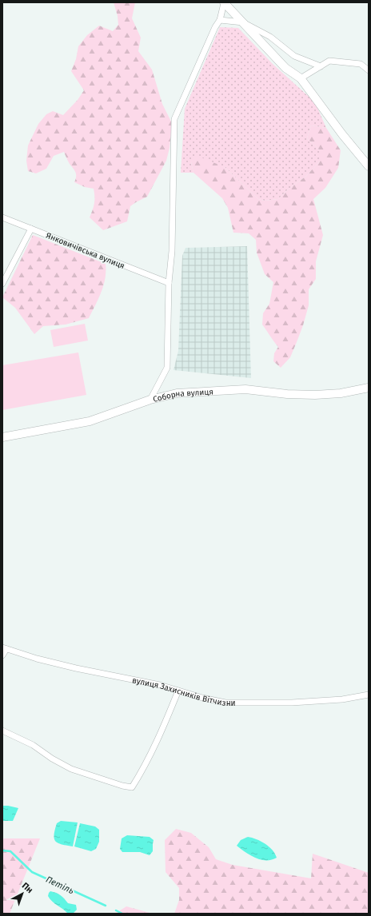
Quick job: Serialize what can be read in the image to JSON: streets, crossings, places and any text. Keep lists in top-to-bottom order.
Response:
{
  "streets": {
    "street": ["Янковичівська вулиця", "Соборна вулиця", "вулиця Захисників Вітчизни"]
  },
  "water": ["Петіль"],
  "north": "top right"
}
